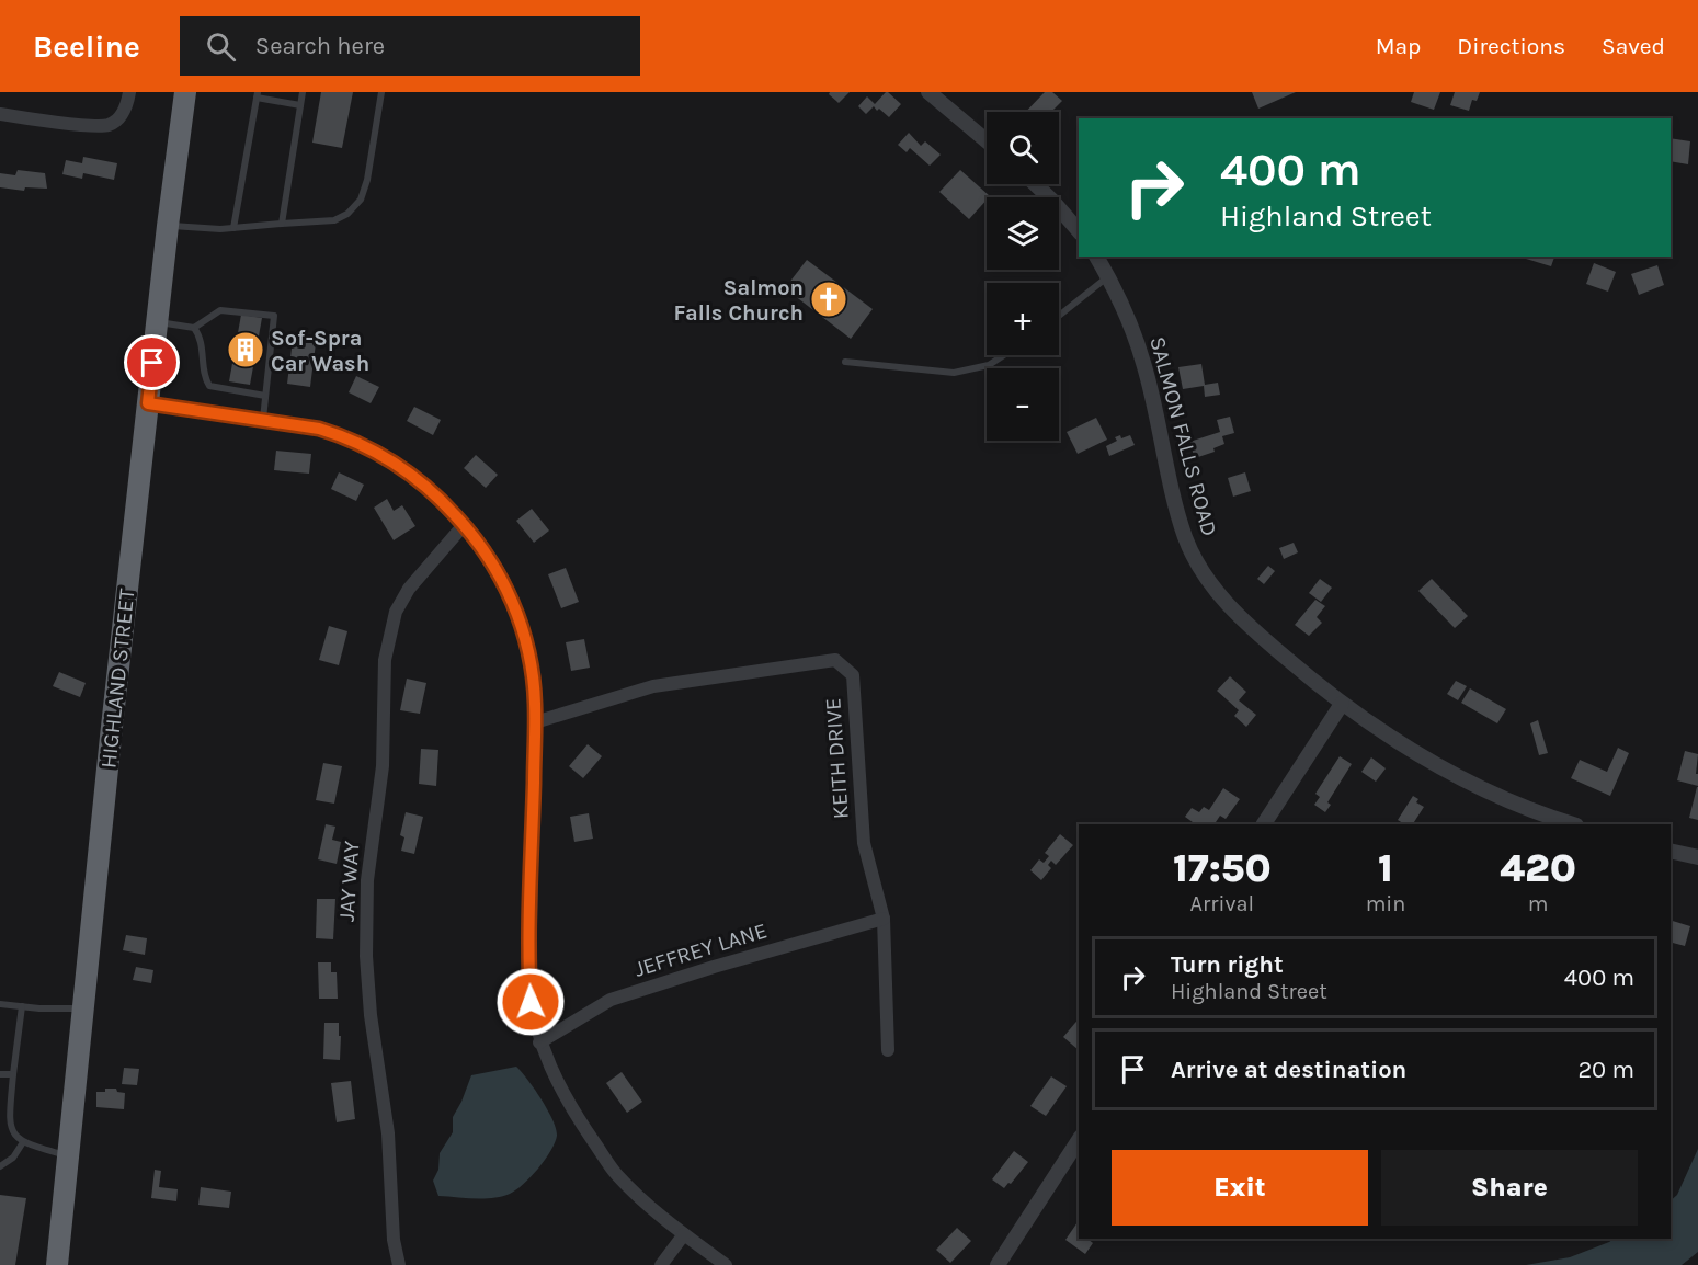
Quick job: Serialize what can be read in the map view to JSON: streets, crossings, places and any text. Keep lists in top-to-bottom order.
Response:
{
  "streets": {
    "highway": ["HIGHLAND STREET"],
    "street": [
      "SALMON FALLS ROAD",
      "KEITH DRIVE",
      "JAY WAY",
      "JEFFREY LANE"
    ]
  },
  "crossings": [
    ["KEITH DRIVE", "JEFFREY LANE"]
  ],
  "places": {
    "church": ["Salmon Falls Church"],
    "building": ["Sof-Spra Car Wash"]
  },
  "page": {
    "header": "Beeline",
    "search": "Search here",
    "nav": ["Map", "Directions", "Saved"],
    "map_buttons": ["+", "−"],
    "turn": ["400 m", "Highland Street"],
    "eta": [
      "17:50",
      "Arrival",
      "1",
      "min",
      "420",
      "m"
    ],
    "list": [
      {
        "name": "Turn right",
        "note": "Highland Street",
        "value": "400 m"
      },
      {
        "name": "Arrive at destination",
        "value": "20 m"
      }
    ],
    "buttons": ["Exit", "Share"]
  }
}
